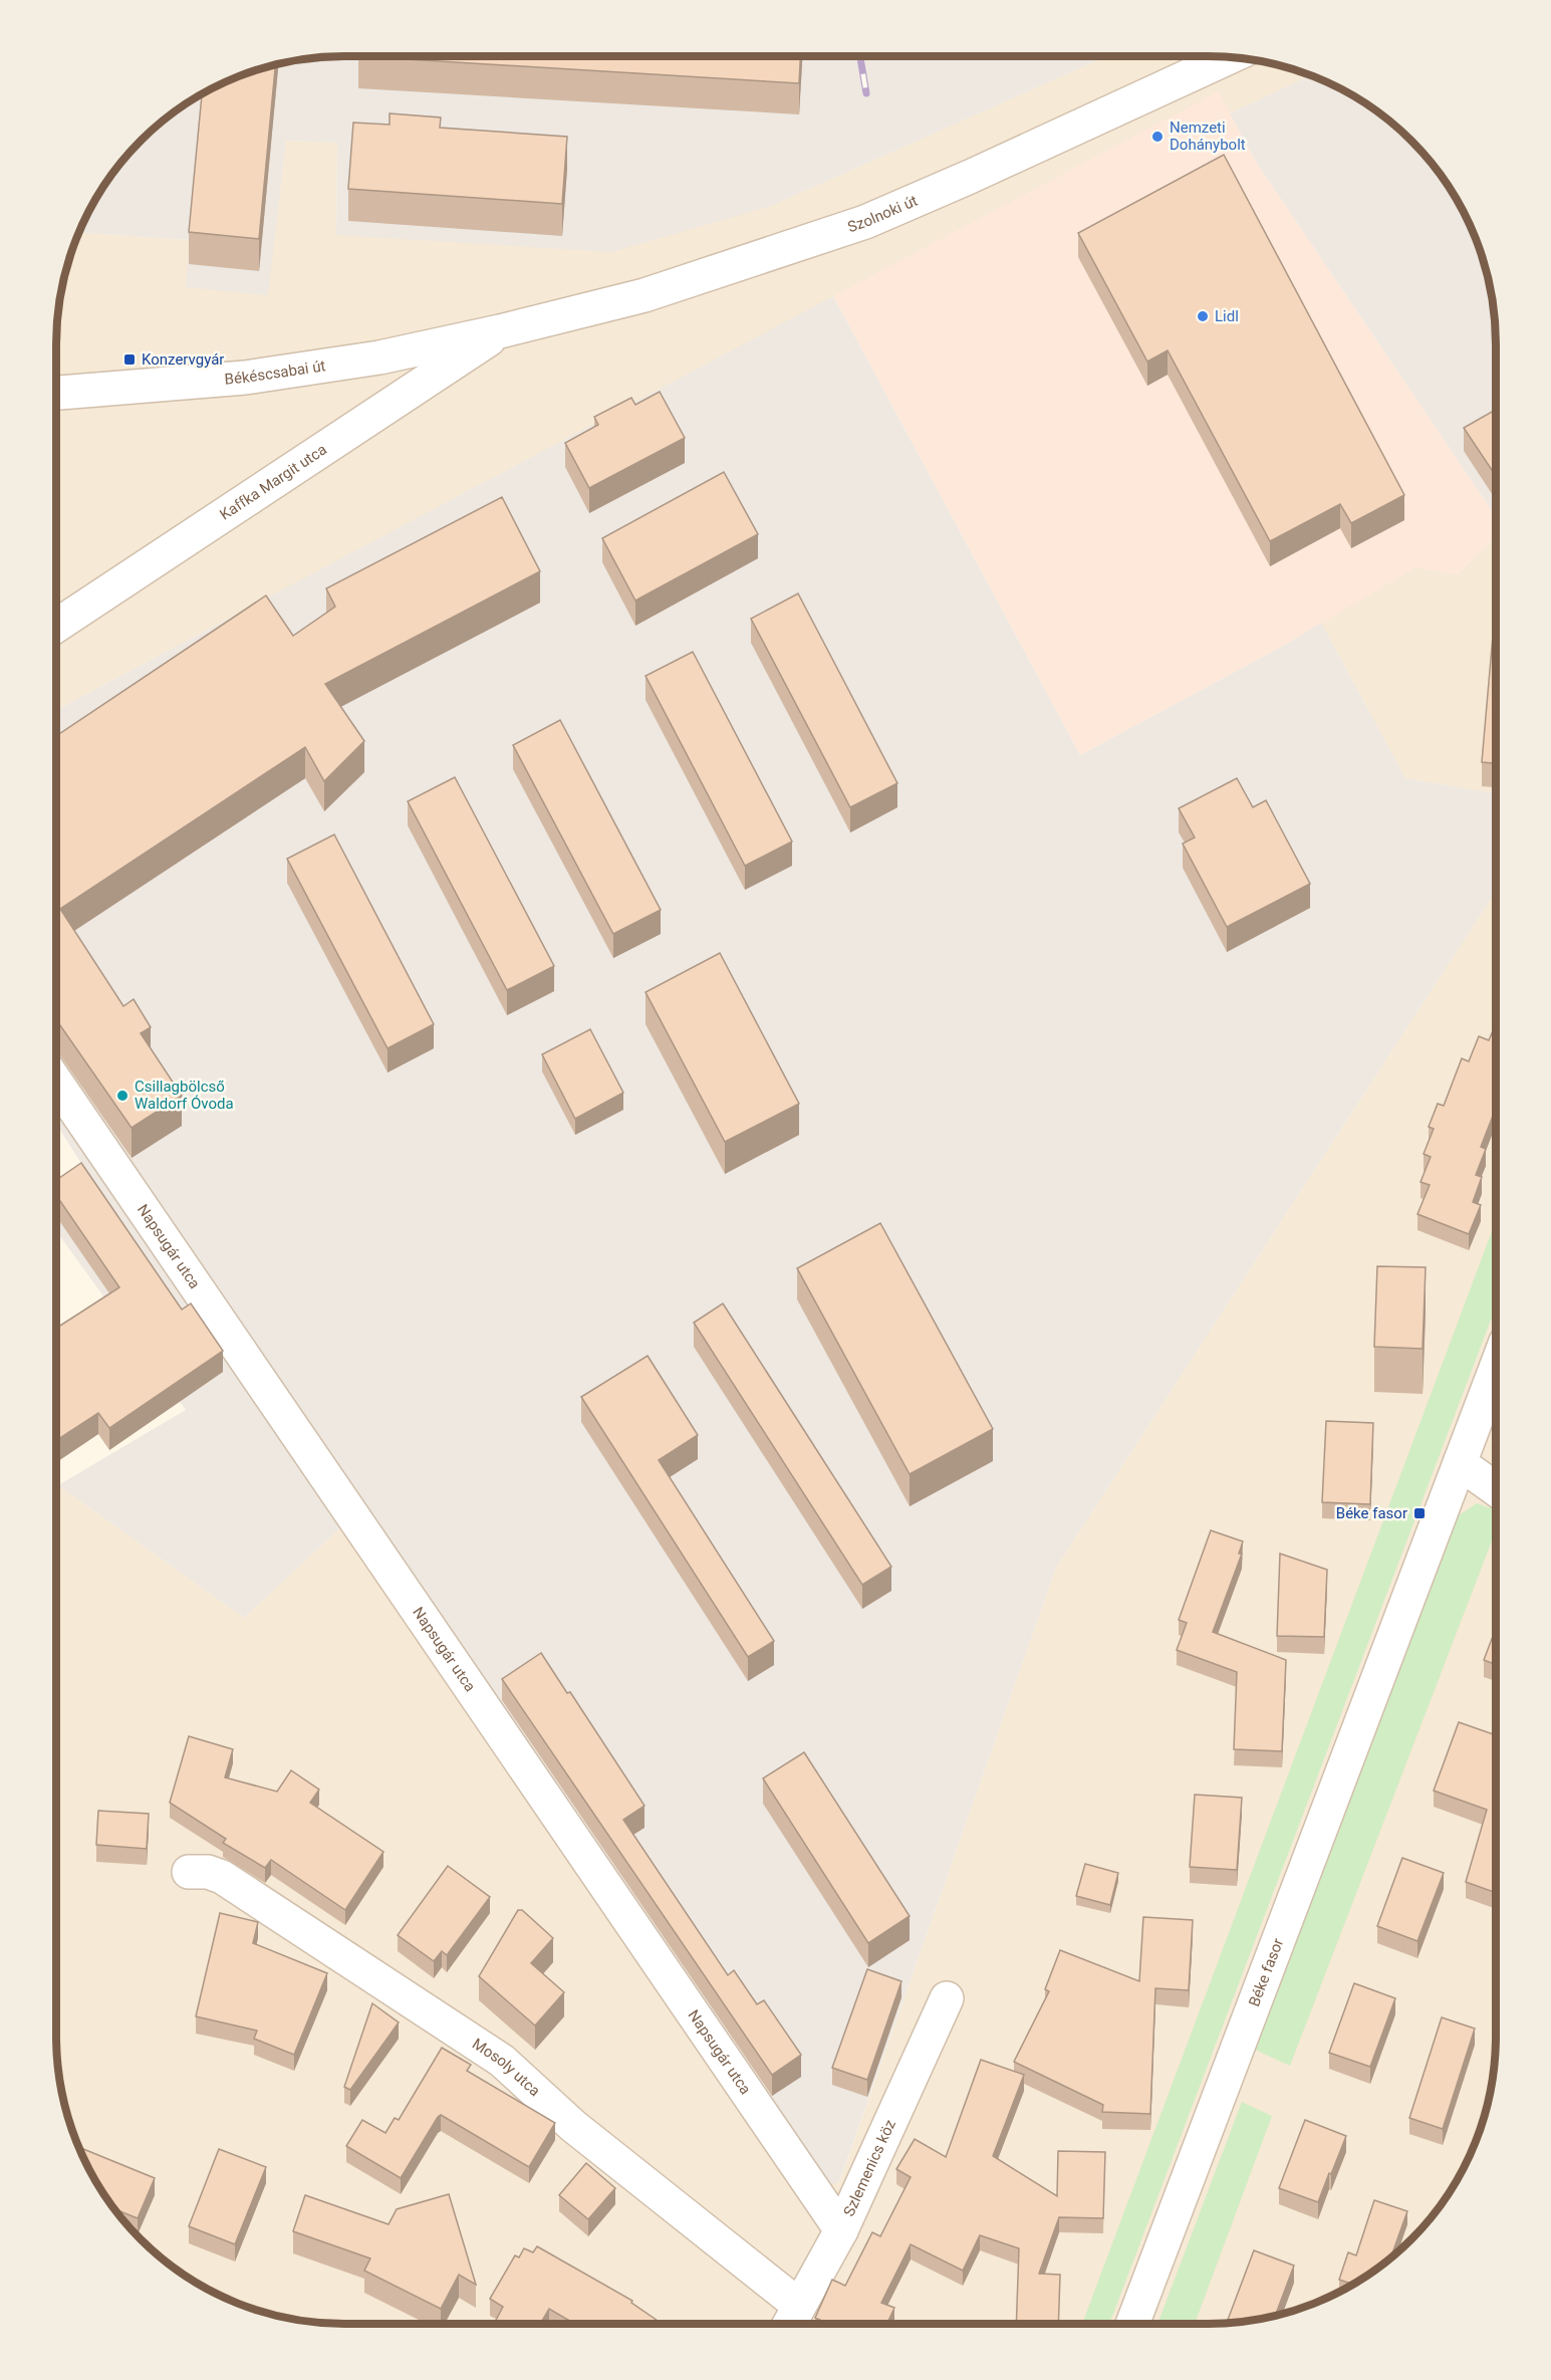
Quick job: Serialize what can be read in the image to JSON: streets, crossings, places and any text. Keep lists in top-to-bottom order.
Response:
{
  "streets": {
    "street": [
      "Szolnoki út",
      "Békéscsabai út",
      "Kaffka Margit utca",
      "Napsugár utca",
      "Béke fasor",
      "Mosoly utca",
      "Szlemenics köz"
    ]
  },
  "crossings": [
    ["Szolnoki út", "Békéscsabai út"],
    ["Szolnoki út", "Kaffka Margit utca"],
    ["Békéscsabai út", "Kaffka Margit utca"],
    ["Napsugár utca", "Szlemenics köz"],
    ["Mosoly utca", "Szlemenics köz"]
  ],
  "places": {
    "other": ["Nemzeti Dohánybolt", "Lidl", "Csillagbölcső Waldorf Óvoda"],
    "transit": ["Konzervgyár", "Béke fasor"]
  }
}
